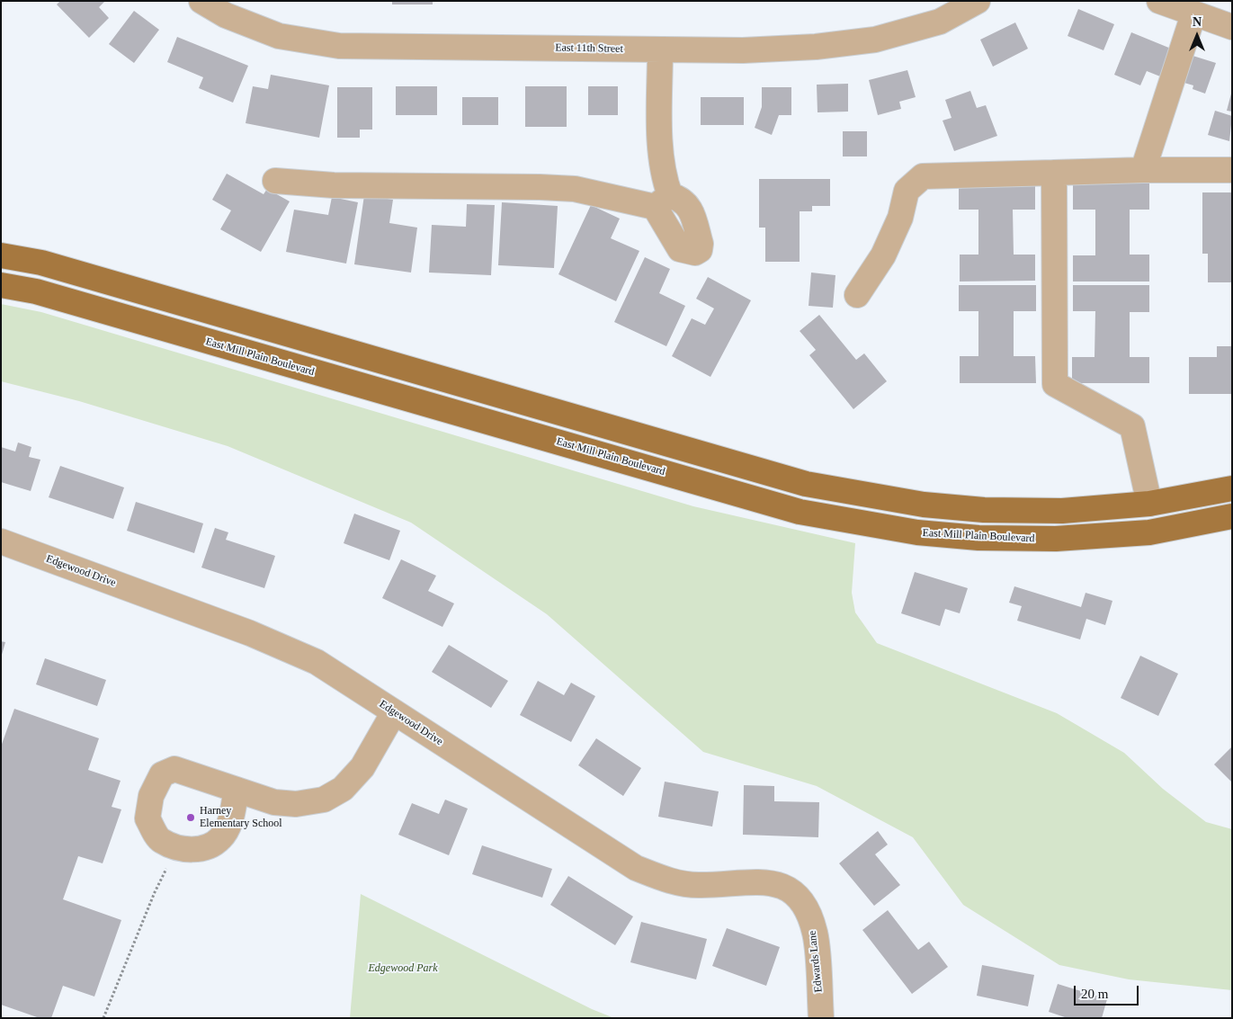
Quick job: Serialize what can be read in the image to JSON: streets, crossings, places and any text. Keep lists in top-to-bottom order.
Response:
{
  "streets": {
    "main road": ["East Mill Plain Boulevard"],
    "street": ["East 11th Street", "Edgewood Drive", "Edwards Lane"]
  },
  "crossings": [
    ["Edgewood Drive", "Edwards Lane"]
  ],
  "parks": ["Edgewood Park"],
  "places": ["Harney Elementary School"],
  "scale_bar": "20 m",
  "north": "top"
}
